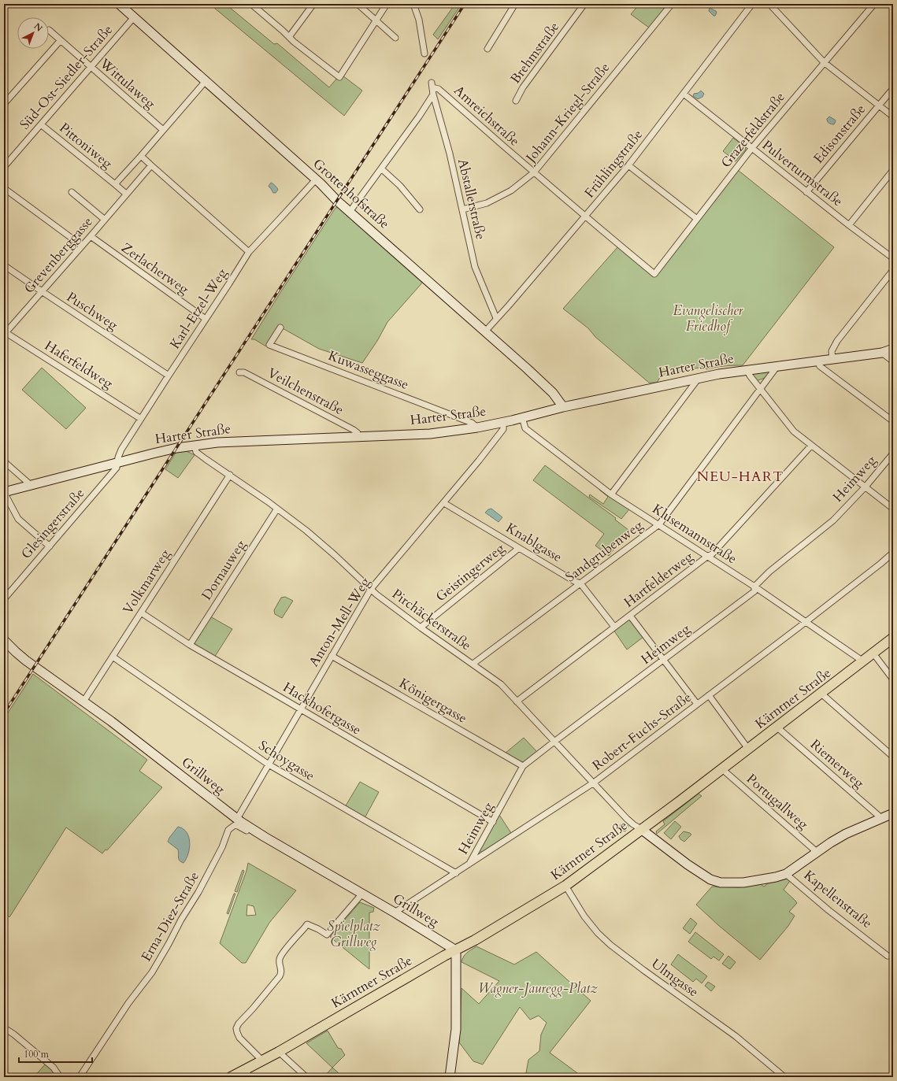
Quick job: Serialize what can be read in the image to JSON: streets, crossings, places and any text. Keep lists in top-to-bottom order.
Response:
{
  "streets": {
    "main road": [
      "Grottenhofstraße",
      "Harter Straße",
      "Kärntner Straße",
      "Grillweg",
      "Kapellenstraße"
    ],
    "street": [
      "Brehmstraße",
      "Süd-Ost-Siedler-Straße",
      "Wittulaweg",
      "Johann-Kriegl-Straße",
      "Amreichstraße",
      "Grazerfeldstraße",
      "Edisonstraße",
      "Pittoniweg",
      "Frühlingstraße",
      "Pulverturmstraße",
      "Abstallerstraße",
      "Grevenberggasse",
      "Zerlacherweg",
      "Karl-Etzel-Weg",
      "Puschweg",
      "Haferfeldweg",
      "Kuwasseggasse",
      "Veilchenstraße",
      "Heimweg",
      "Glesingerstraße",
      "Klusemannstraße",
      "Knablgasse",
      "Sandgrubenweg",
      "Dornauweg",
      "Geistingerweg",
      "Hartfelderweg",
      "Volkmarweg",
      "Pirchäckerstraße",
      "Anton-Mell-Weg",
      "Königergasse",
      "Hackhofergasse",
      "Robert-Fuchs-Straße",
      "Schoygasse",
      "Riemerweg",
      "Portugallweg",
      "Erna-Diez-Straße",
      "Ulmgasse"
    ]
  },
  "crossings": [
    ["Süd-Ost-Siedler-Straße", "Wittulaweg"],
    ["Süd-Ost-Siedler-Straße", "Pittoniweg"],
    ["Süd-Ost-Siedler-Straße", "Grottenhofstraße"],
    ["Johann-Kriegl-Straße", "Amreichstraße"],
    ["Johann-Kriegl-Straße", "Abstallerstraße"],
    ["Amreichstraße", "Grazerfeldstraße"],
    ["Amreichstraße", "Frühlingstraße"],
    ["Amreichstraße", "Abstallerstraße"],
    ["Grazerfeldstraße", "Pulverturmstraße"],
    ["Edisonstraße", "Pulverturmstraße"],
    ["Frühlingstraße", "Pulverturmstraße"],
    ["Frühlingstraße", "Grottenhofstraße"],
    ["Frühlingstraße", "Abstallerstraße"],
    ["Grottenhofstraße", "Karl-Etzel-Weg"],
    ["Grottenhofstraße", "Harter Straße"],
    ["Grevenberggasse", "Zerlacherweg"],
    ["Grevenberggasse", "Puschweg"],
    ["Grevenberggasse", "Haferfeldweg"],
    ["Zerlacherweg", "Karl-Etzel-Weg"],
    ["Karl-Etzel-Weg", "Puschweg"],
    ["Karl-Etzel-Weg", "Haferfeldweg"],
    ["Karl-Etzel-Weg", "Harter Straße"],
    ["Karl-Etzel-Weg", "Glesingerstraße"],
    ["Harter Straße", "Kuwasseggasse"],
    ["Harter Straße", "Veilchenstraße"],
    ["Harter Straße", "Glesingerstraße"],
    ["Harter Straße", "Klusemannstraße"],
    ["Harter Straße", "Sandgrubenweg"],
    ["Harter Straße", "Pirchäckerstraße"],
    ["Harter Straße", "Anton-Mell-Weg"],
    ["Heimweg", "Klusemannstraße"],
    ["Heimweg", "Pirchäckerstraße"],
    ["Heimweg", "Königergasse"],
    ["Heimweg", "Hackhofergasse"],
    ["Heimweg", "Robert-Fuchs-Straße"],
    ["Klusemannstraße", "Sandgrubenweg"],
    ["Klusemannstraße", "Hartfelderweg"],
    ["Klusemannstraße", "Kärntner Straße"],
    ["Klusemannstraße", "Robert-Fuchs-Straße"],
    ["Knablgasse", "Sandgrubenweg"],
    ["Knablgasse", "Geistingerweg"],
    ["Knablgasse", "Hartfelderweg"],
    ["Knablgasse", "Anton-Mell-Weg"],
    ["Sandgrubenweg", "Pirchäckerstraße"],
    ["Dornauweg", "Pirchäckerstraße"],
    ["Dornauweg", "Hackhofergasse"],
    ["Geistingerweg", "Pirchäckerstraße"],
    ["Hartfelderweg", "Pirchäckerstraße"],
    ["Volkmarweg", "Pirchäckerstraße"],
    ["Volkmarweg", "Hackhofergasse"],
    ["Volkmarweg", "Schoygasse"],
    ["Volkmarweg", "Grillweg"],
    ["Pirchäckerstraße", "Anton-Mell-Weg"],
    ["Pirchäckerstraße", "Kärntner Straße"],
    ["Pirchäckerstraße", "Robert-Fuchs-Straße"],
    ["Pirchäckerstraße", "Kapellenstraße"],
    ["Anton-Mell-Weg", "Königergasse"],
    ["Anton-Mell-Weg", "Hackhofergasse"],
    ["Anton-Mell-Weg", "Schoygasse"],
    ["Anton-Mell-Weg", "Grillweg"],
    ["Kärntner Straße", "Riemerweg"],
    ["Kärntner Straße", "Grillweg"],
    ["Kärntner Straße", "Portugallweg"],
    ["Kärntner Straße", "Kapellenstraße"],
    ["Kärntner Straße", "Ulmgasse"],
    ["Robert-Fuchs-Straße", "Schoygasse"],
    ["Robert-Fuchs-Straße", "Grillweg"],
    ["Riemerweg", "Kapellenstraße"],
    ["Grillweg", "Erna-Diez-Straße"],
    ["Portugallweg", "Kapellenstraße"]
  ],
  "districts": ["NEU-HART"],
  "parks": ["Evangelischer Friedhof", "Spielplatz Grillweg", "Wagner-Jauregg-Platz"],
  "scale_bar": "100 m",
  "north": "top right"
}
